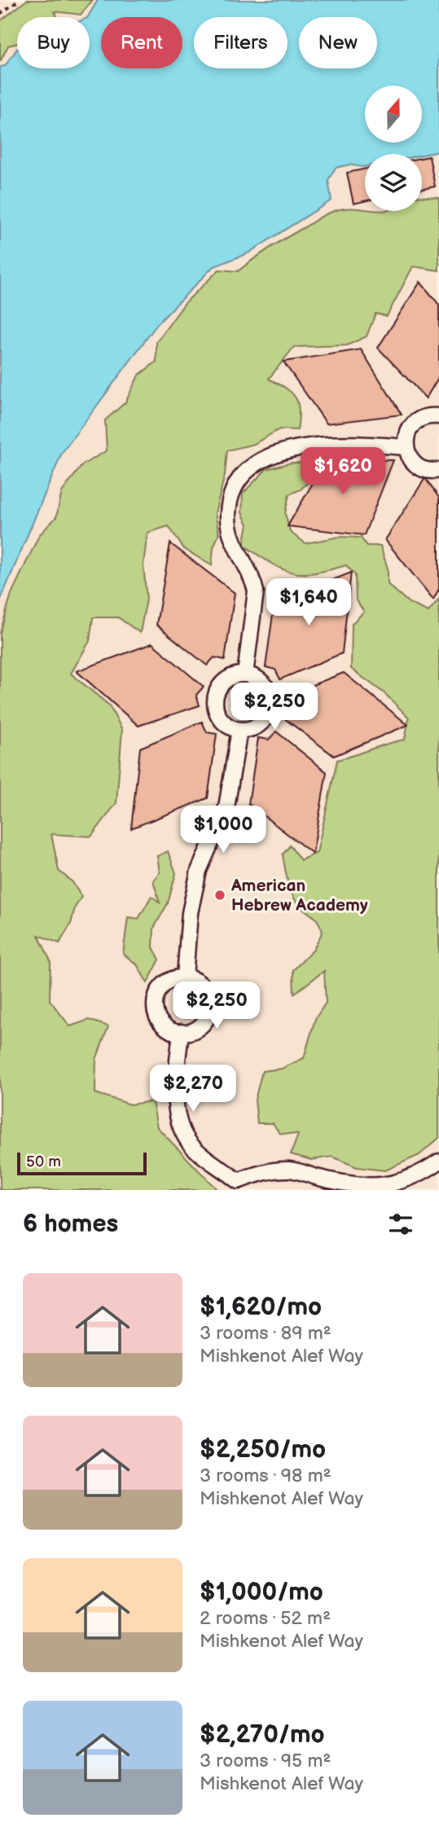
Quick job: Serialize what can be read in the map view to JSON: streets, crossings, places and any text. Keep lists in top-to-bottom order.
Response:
{
  "places": ["American Hebrew Academy"],
  "scale_bar": "50 m",
  "north": "top",
  "page": {
    "chip": [
      "Buy",
      "Rent",
      "Filters",
      "New"
    ],
    "price": [
      "$1,620",
      "$1,640",
      "$2,250",
      "$1,000",
      "$2,250",
      "$2,270"
    ],
    "scale": "50 m",
    "heading": "6 homes",
    "list": [
      {
        "name": "$1,620/mo",
        "note": "3 rooms · 89 m² · Mishkenot Alef Way"
      },
      {
        "name": "$2,250/mo",
        "note": "3 rooms · 98 m² · Mishkenot Alef Way"
      },
      {
        "name": "$1,000/mo",
        "note": "2 rooms · 52 m² · Mishkenot Alef Way"
      },
      {
        "name": "$2,270/mo",
        "note": "3 rooms · 95 m² · Mishkenot Alef Way"
      }
    ]
  }
}
